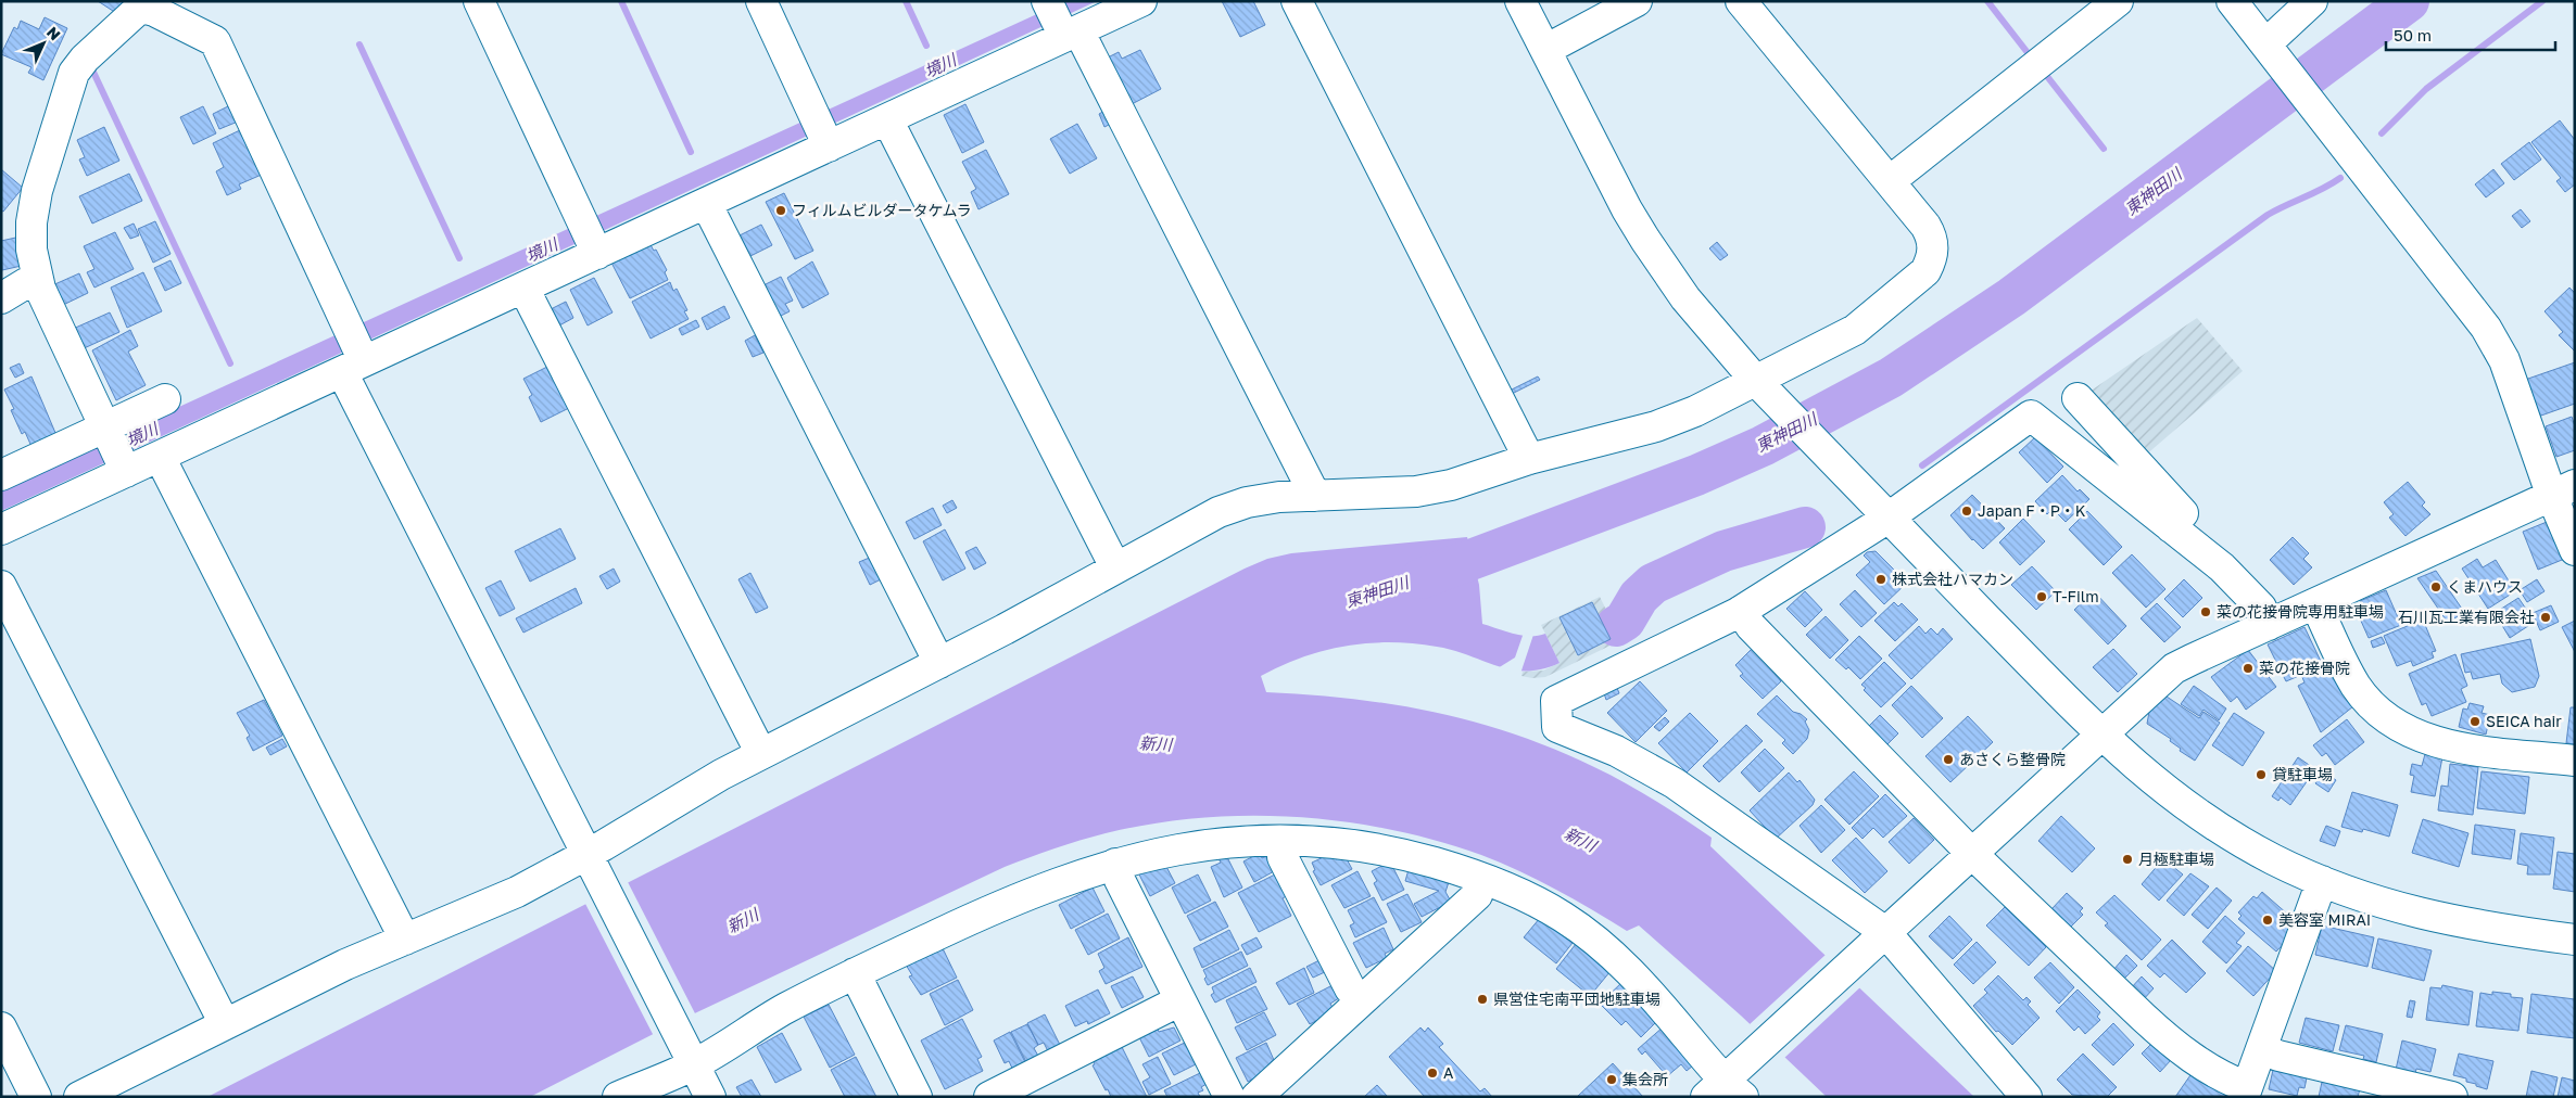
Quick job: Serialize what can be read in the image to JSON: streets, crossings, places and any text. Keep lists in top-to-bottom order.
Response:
{
  "water": ["境川", "東神田川", "新川"],
  "places": [
    "フィルムビルダータケムラ",
    "Japan F・P・K",
    "株式会社ハマカン",
    "くまハウス",
    "T-Film",
    "菜の花接骨院専用駐車場",
    "石川瓦工業有限会社",
    "菜の花接骨院",
    "SEICA hair",
    "あさくら整骨院",
    "貸駐車場",
    "月極駐車場",
    "美容室 MIRAI",
    "県営住宅南平団地駐車場",
    "A",
    "集会所"
  ],
  "scale_bar": "50 m",
  "north": "top right"
}
